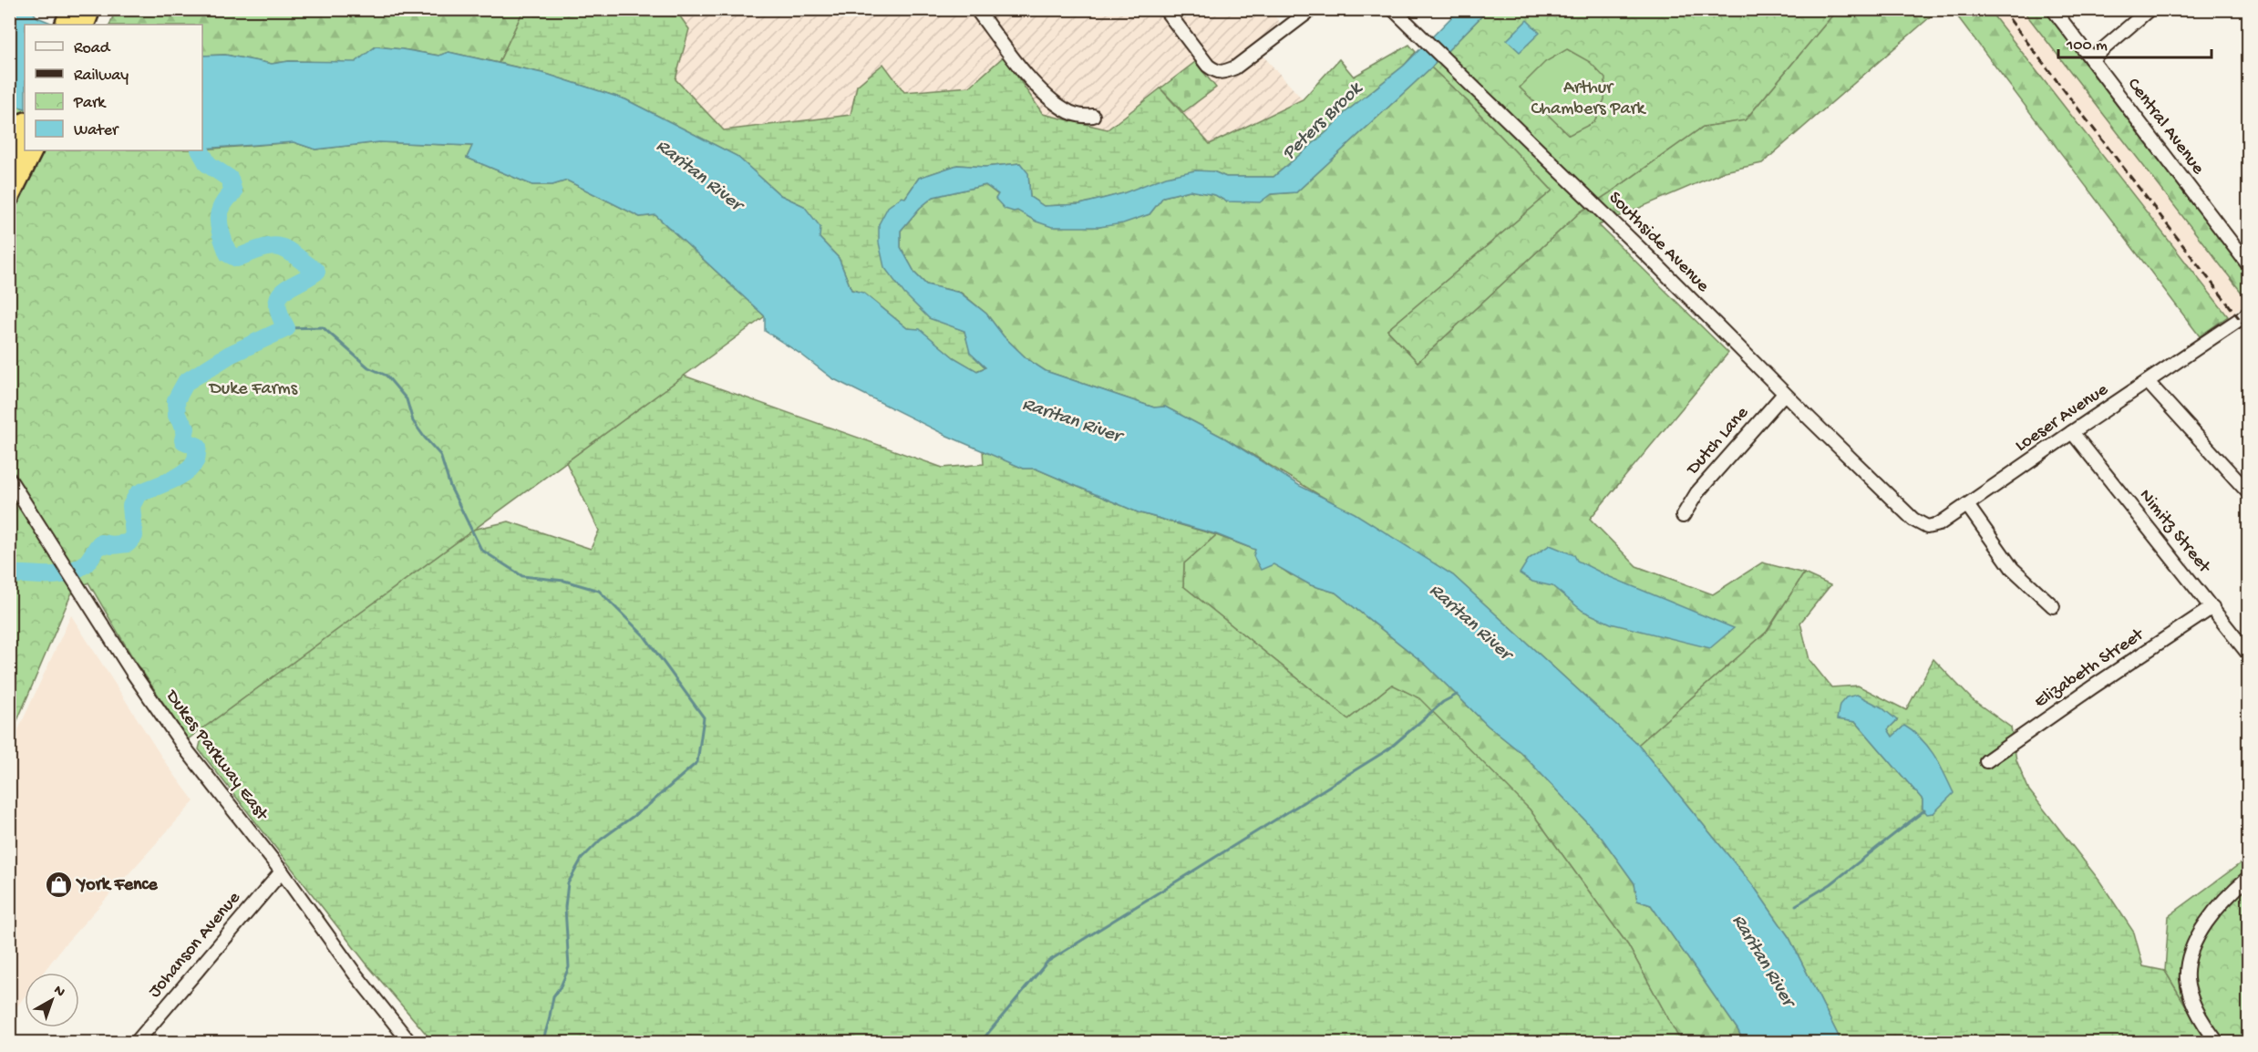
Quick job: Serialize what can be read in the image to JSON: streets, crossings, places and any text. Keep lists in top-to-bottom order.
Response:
{
  "streets": {
    "street": [
      "Central Avenue",
      "Southside Avenue",
      "Loeser Avenue",
      "Dutch Lane",
      "Nimitz Street",
      "Elizabeth Street",
      "Dukes Parkway East",
      "Johanson Avenue"
    ]
  },
  "crossings": [
    ["Southside Avenue", "Loeser Avenue"],
    ["Southside Avenue", "Dutch Lane"],
    ["Loeser Avenue", "Nimitz Street"],
    ["Nimitz Street", "Elizabeth Street"],
    ["Dukes Parkway East", "Johanson Avenue"]
  ],
  "water": ["Peters Brook", "Raritan River"],
  "parks": ["Arthur Chambers Park", "Duke Farms"],
  "places": {
    "shop": ["York Fence"]
  },
  "legend": [
    "Road",
    "Railway",
    "Park",
    "Water"
  ],
  "scale_bar": "100 m",
  "north": "top right"
}
